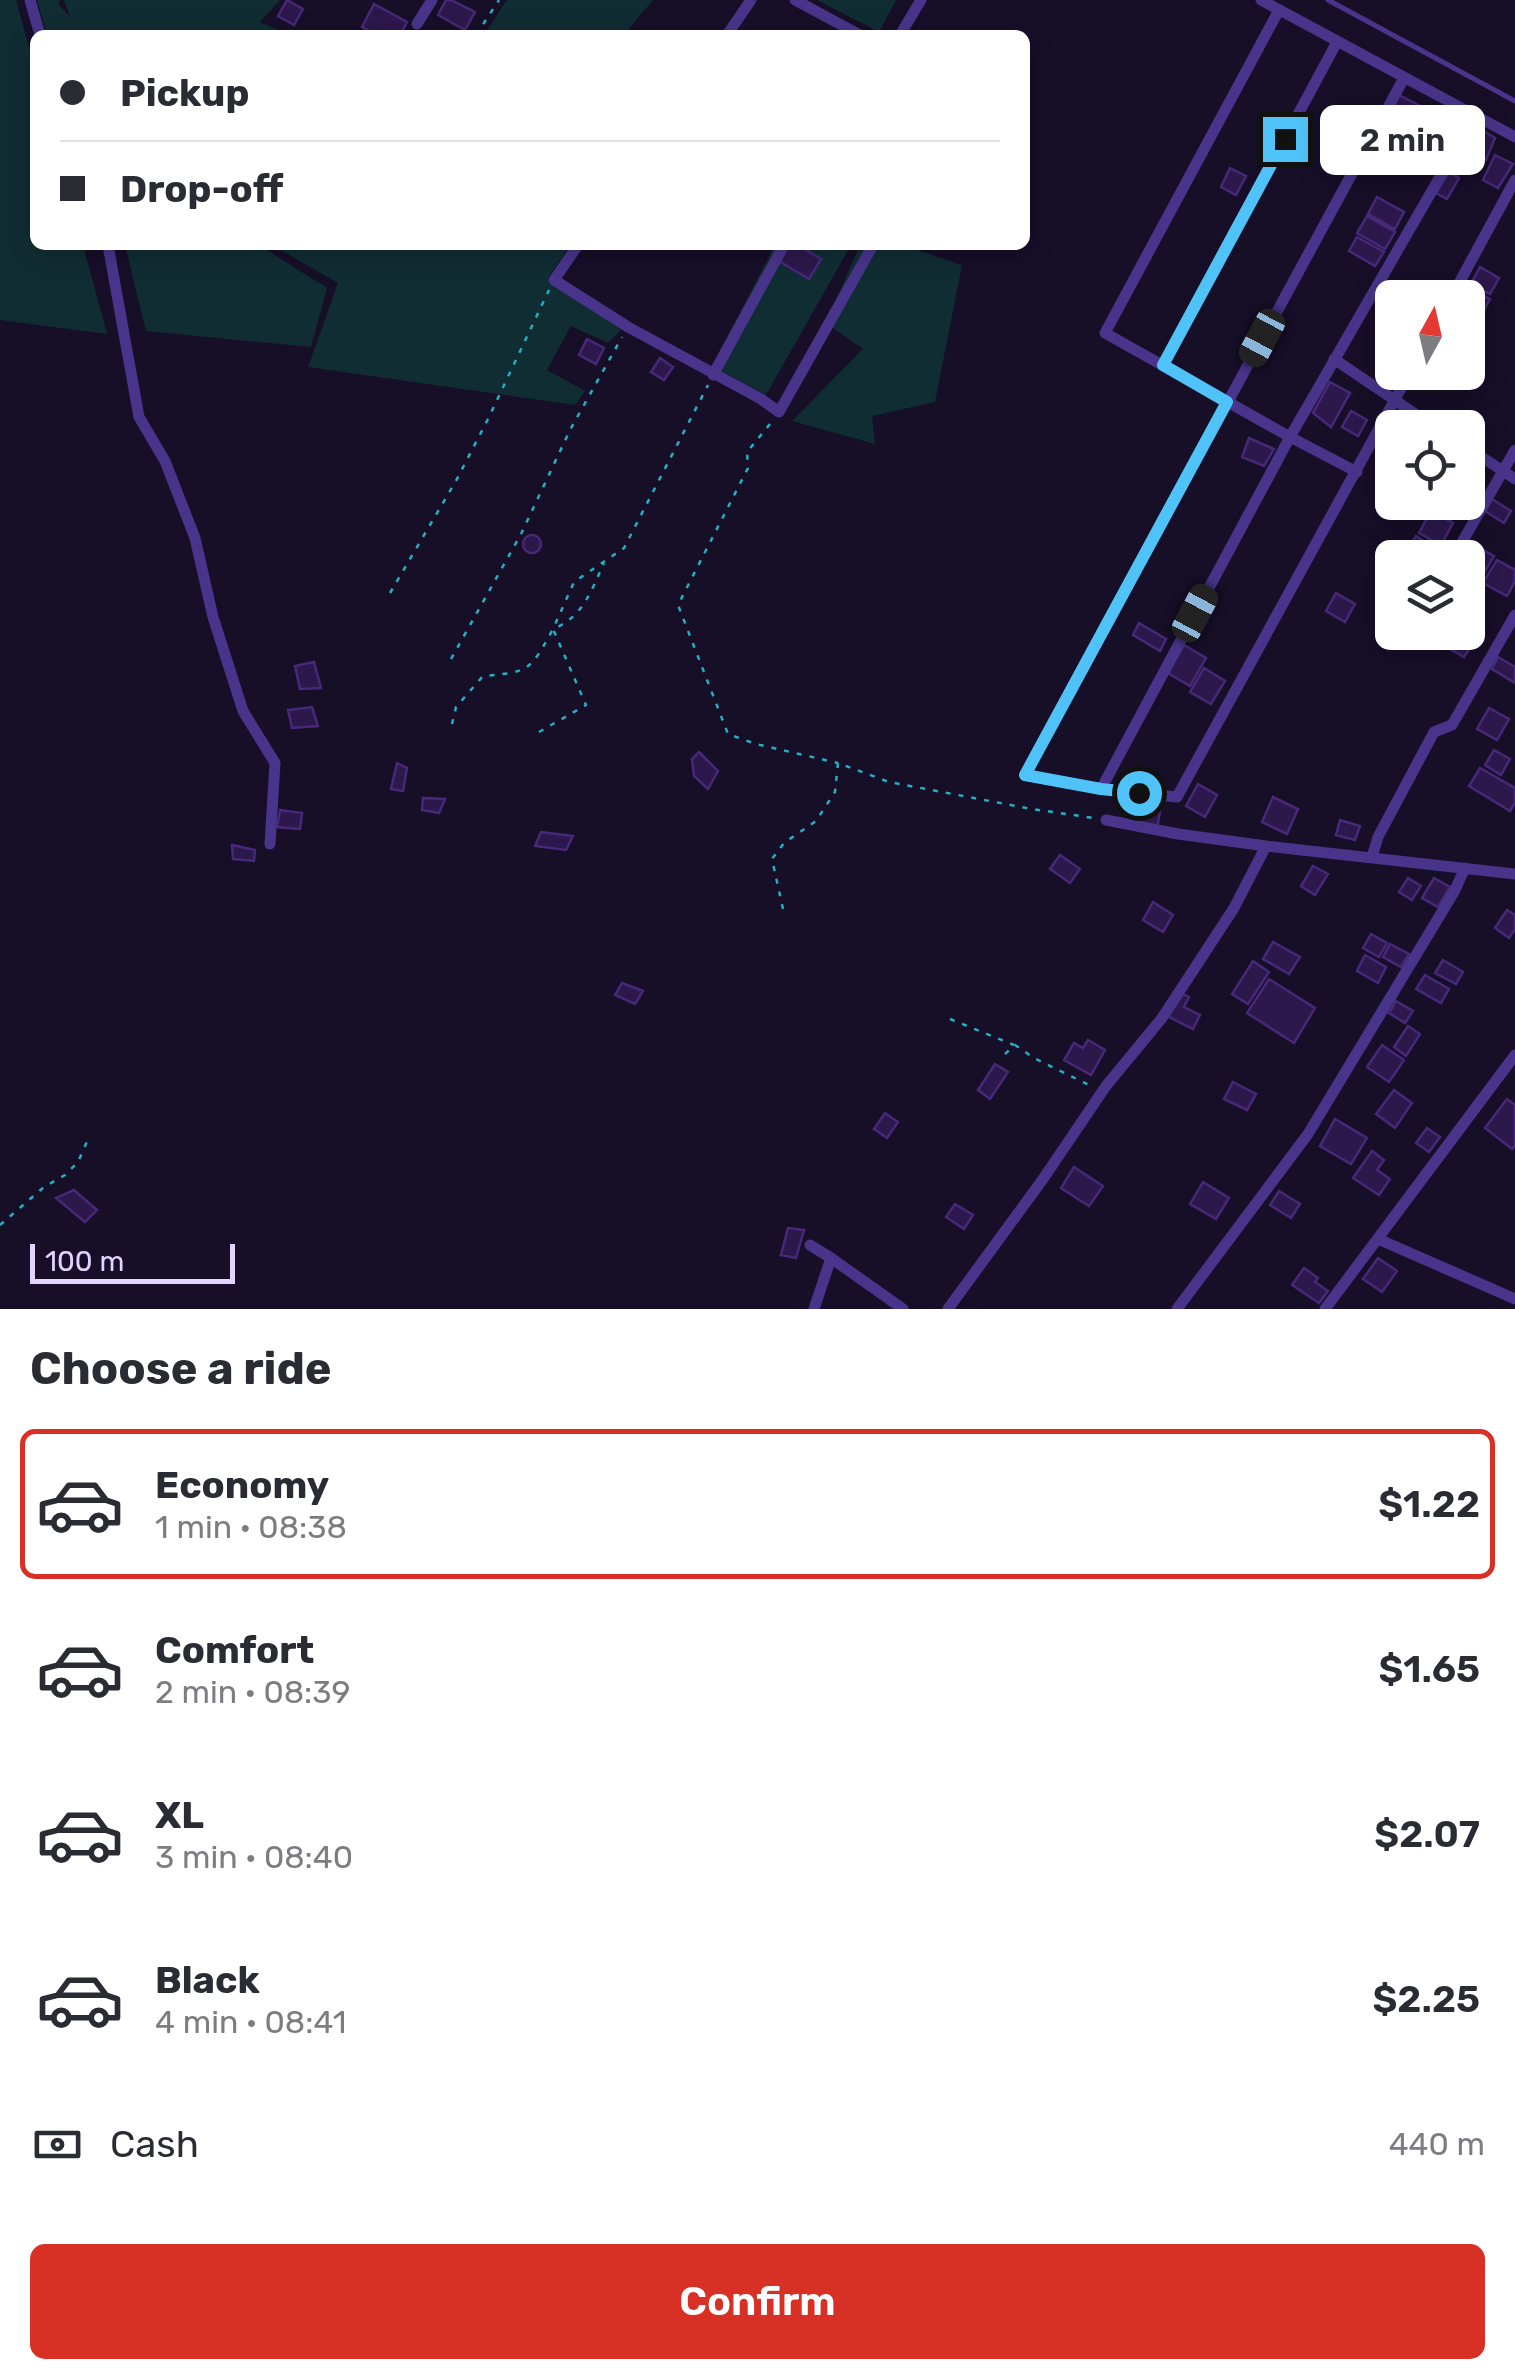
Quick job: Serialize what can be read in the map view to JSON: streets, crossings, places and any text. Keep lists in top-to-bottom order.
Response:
{
  "scale_bar": "100 m",
  "north": "top",
  "page": {
    "banner": ["Pickup", "Drop-off"],
    "bubble": "2 min",
    "scale": "100 m",
    "heading": "Choose a ride",
    "list": [
      {
        "name": "Economy",
        "note": "1 min · 08:38",
        "value": "$1.22"
      },
      {
        "name": "Comfort",
        "note": "2 min · 08:39",
        "value": "$1.65"
      },
      {
        "name": "XL",
        "note": "3 min · 08:40",
        "value": "$2.07"
      },
      {
        "name": "Black",
        "note": "4 min · 08:41",
        "value": "$2.25"
      }
    ],
    "pay": ["Cash", "440 m"],
    "buttons": "Confirm"
  }
}
